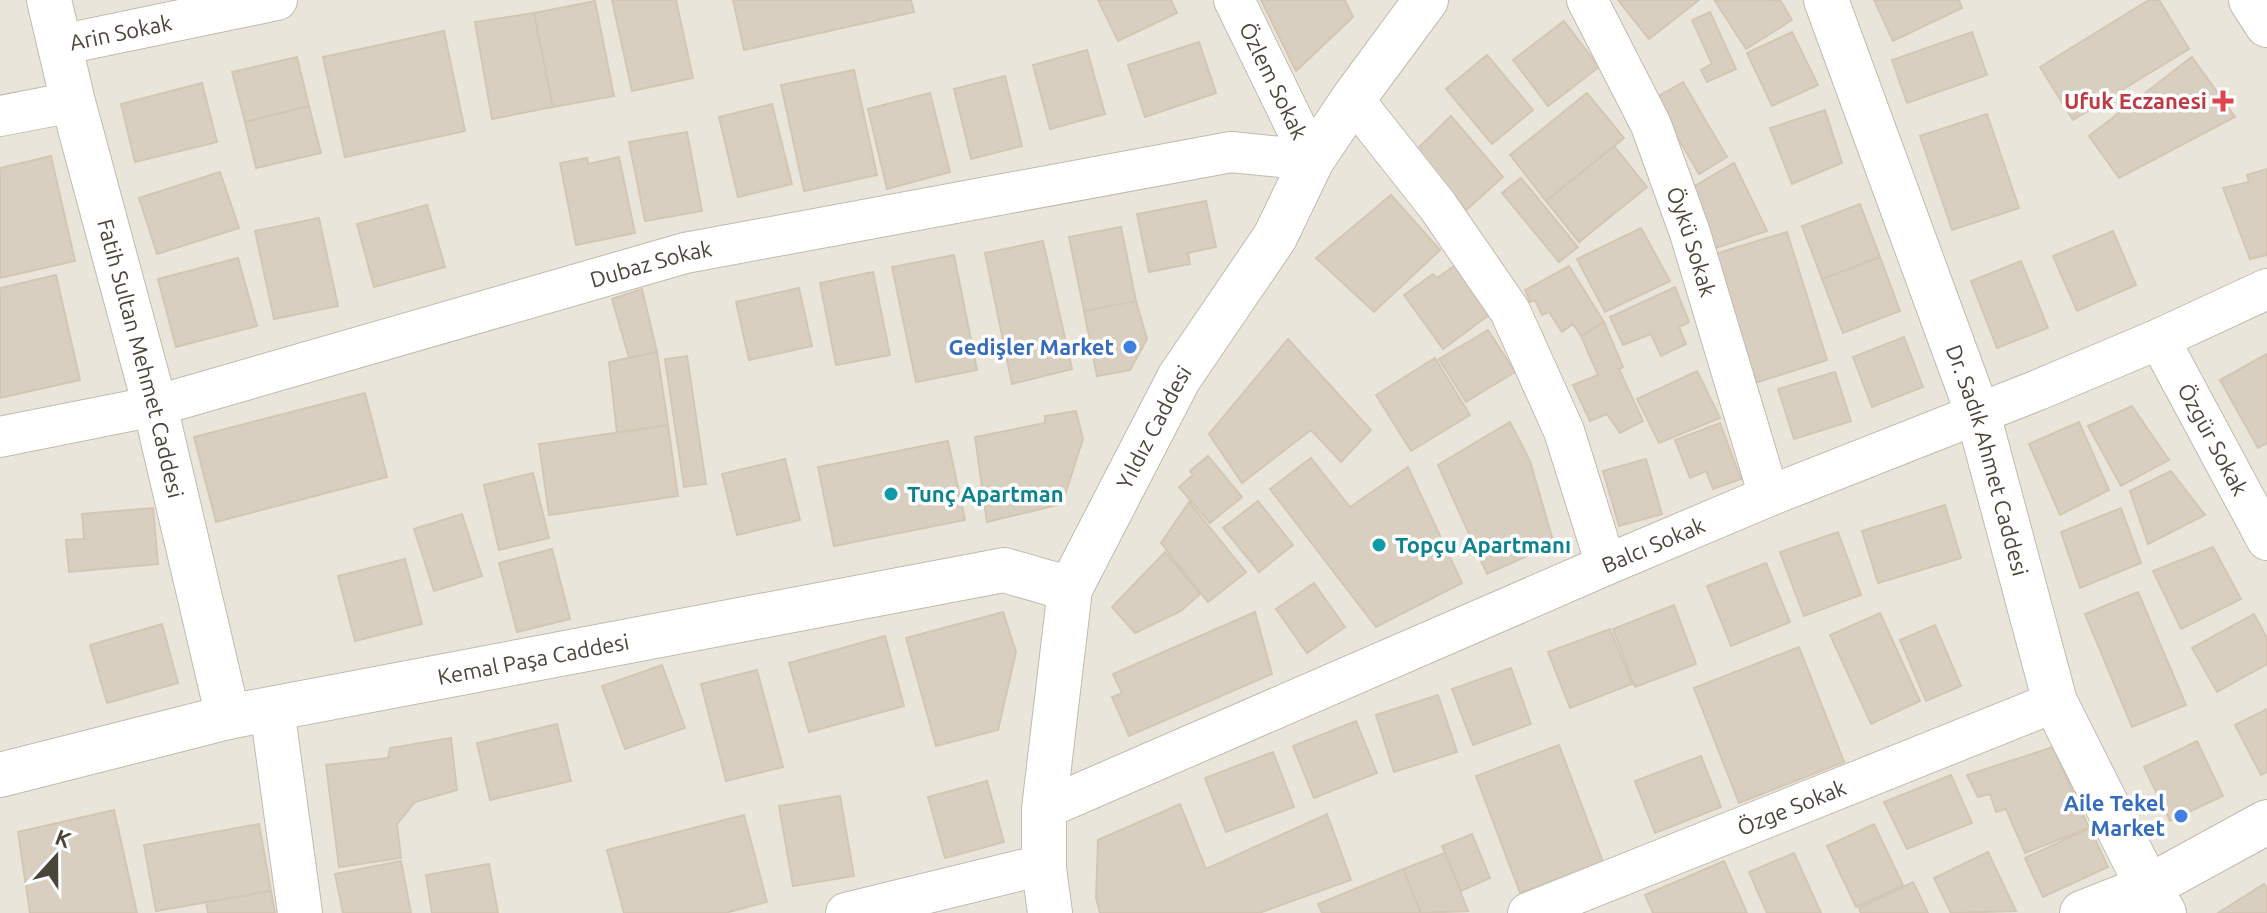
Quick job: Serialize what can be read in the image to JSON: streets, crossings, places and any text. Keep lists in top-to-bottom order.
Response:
{
  "streets": {
    "street": [
      "Arin Sokak",
      "Özlem Sokak",
      "Öykü Sokak",
      "Dubaz Sokak",
      "Fatih Sultan Mehmet Caddesi",
      "Yıldız Caddesi",
      "Özgür Sokak",
      "Dr. Sadık Ahmet Caddesi",
      "Balcı Sokak",
      "Kemal Paşa Caddesi",
      "Özge Sokak"
    ]
  },
  "crossings": [
    ["Arin Sokak", "Fatih Sultan Mehmet Caddesi"],
    ["Özlem Sokak", "Dubaz Sokak"],
    ["Özlem Sokak", "Yıldız Caddesi"],
    ["Öykü Sokak", "Balcı Sokak"],
    ["Dubaz Sokak", "Fatih Sultan Mehmet Caddesi"],
    ["Dubaz Sokak", "Yıldız Caddesi"],
    ["Fatih Sultan Mehmet Caddesi", "Kemal Paşa Caddesi"],
    ["Yıldız Caddesi", "Balcı Sokak"],
    ["Yıldız Caddesi", "Kemal Paşa Caddesi"],
    ["Özgür Sokak", "Balcı Sokak"],
    ["Dr. Sadık Ahmet Caddesi", "Balcı Sokak"],
    ["Dr. Sadık Ahmet Caddesi", "Özge Sokak"]
  ],
  "places": {
    "health": ["Ufuk Eczanesi"],
    "other": [
      "Gedişler Market",
      "Tunç Apartman",
      "Topçu Apartmanı",
      "Aile Tekel Market"
    ]
  },
  "north": "top"
}
